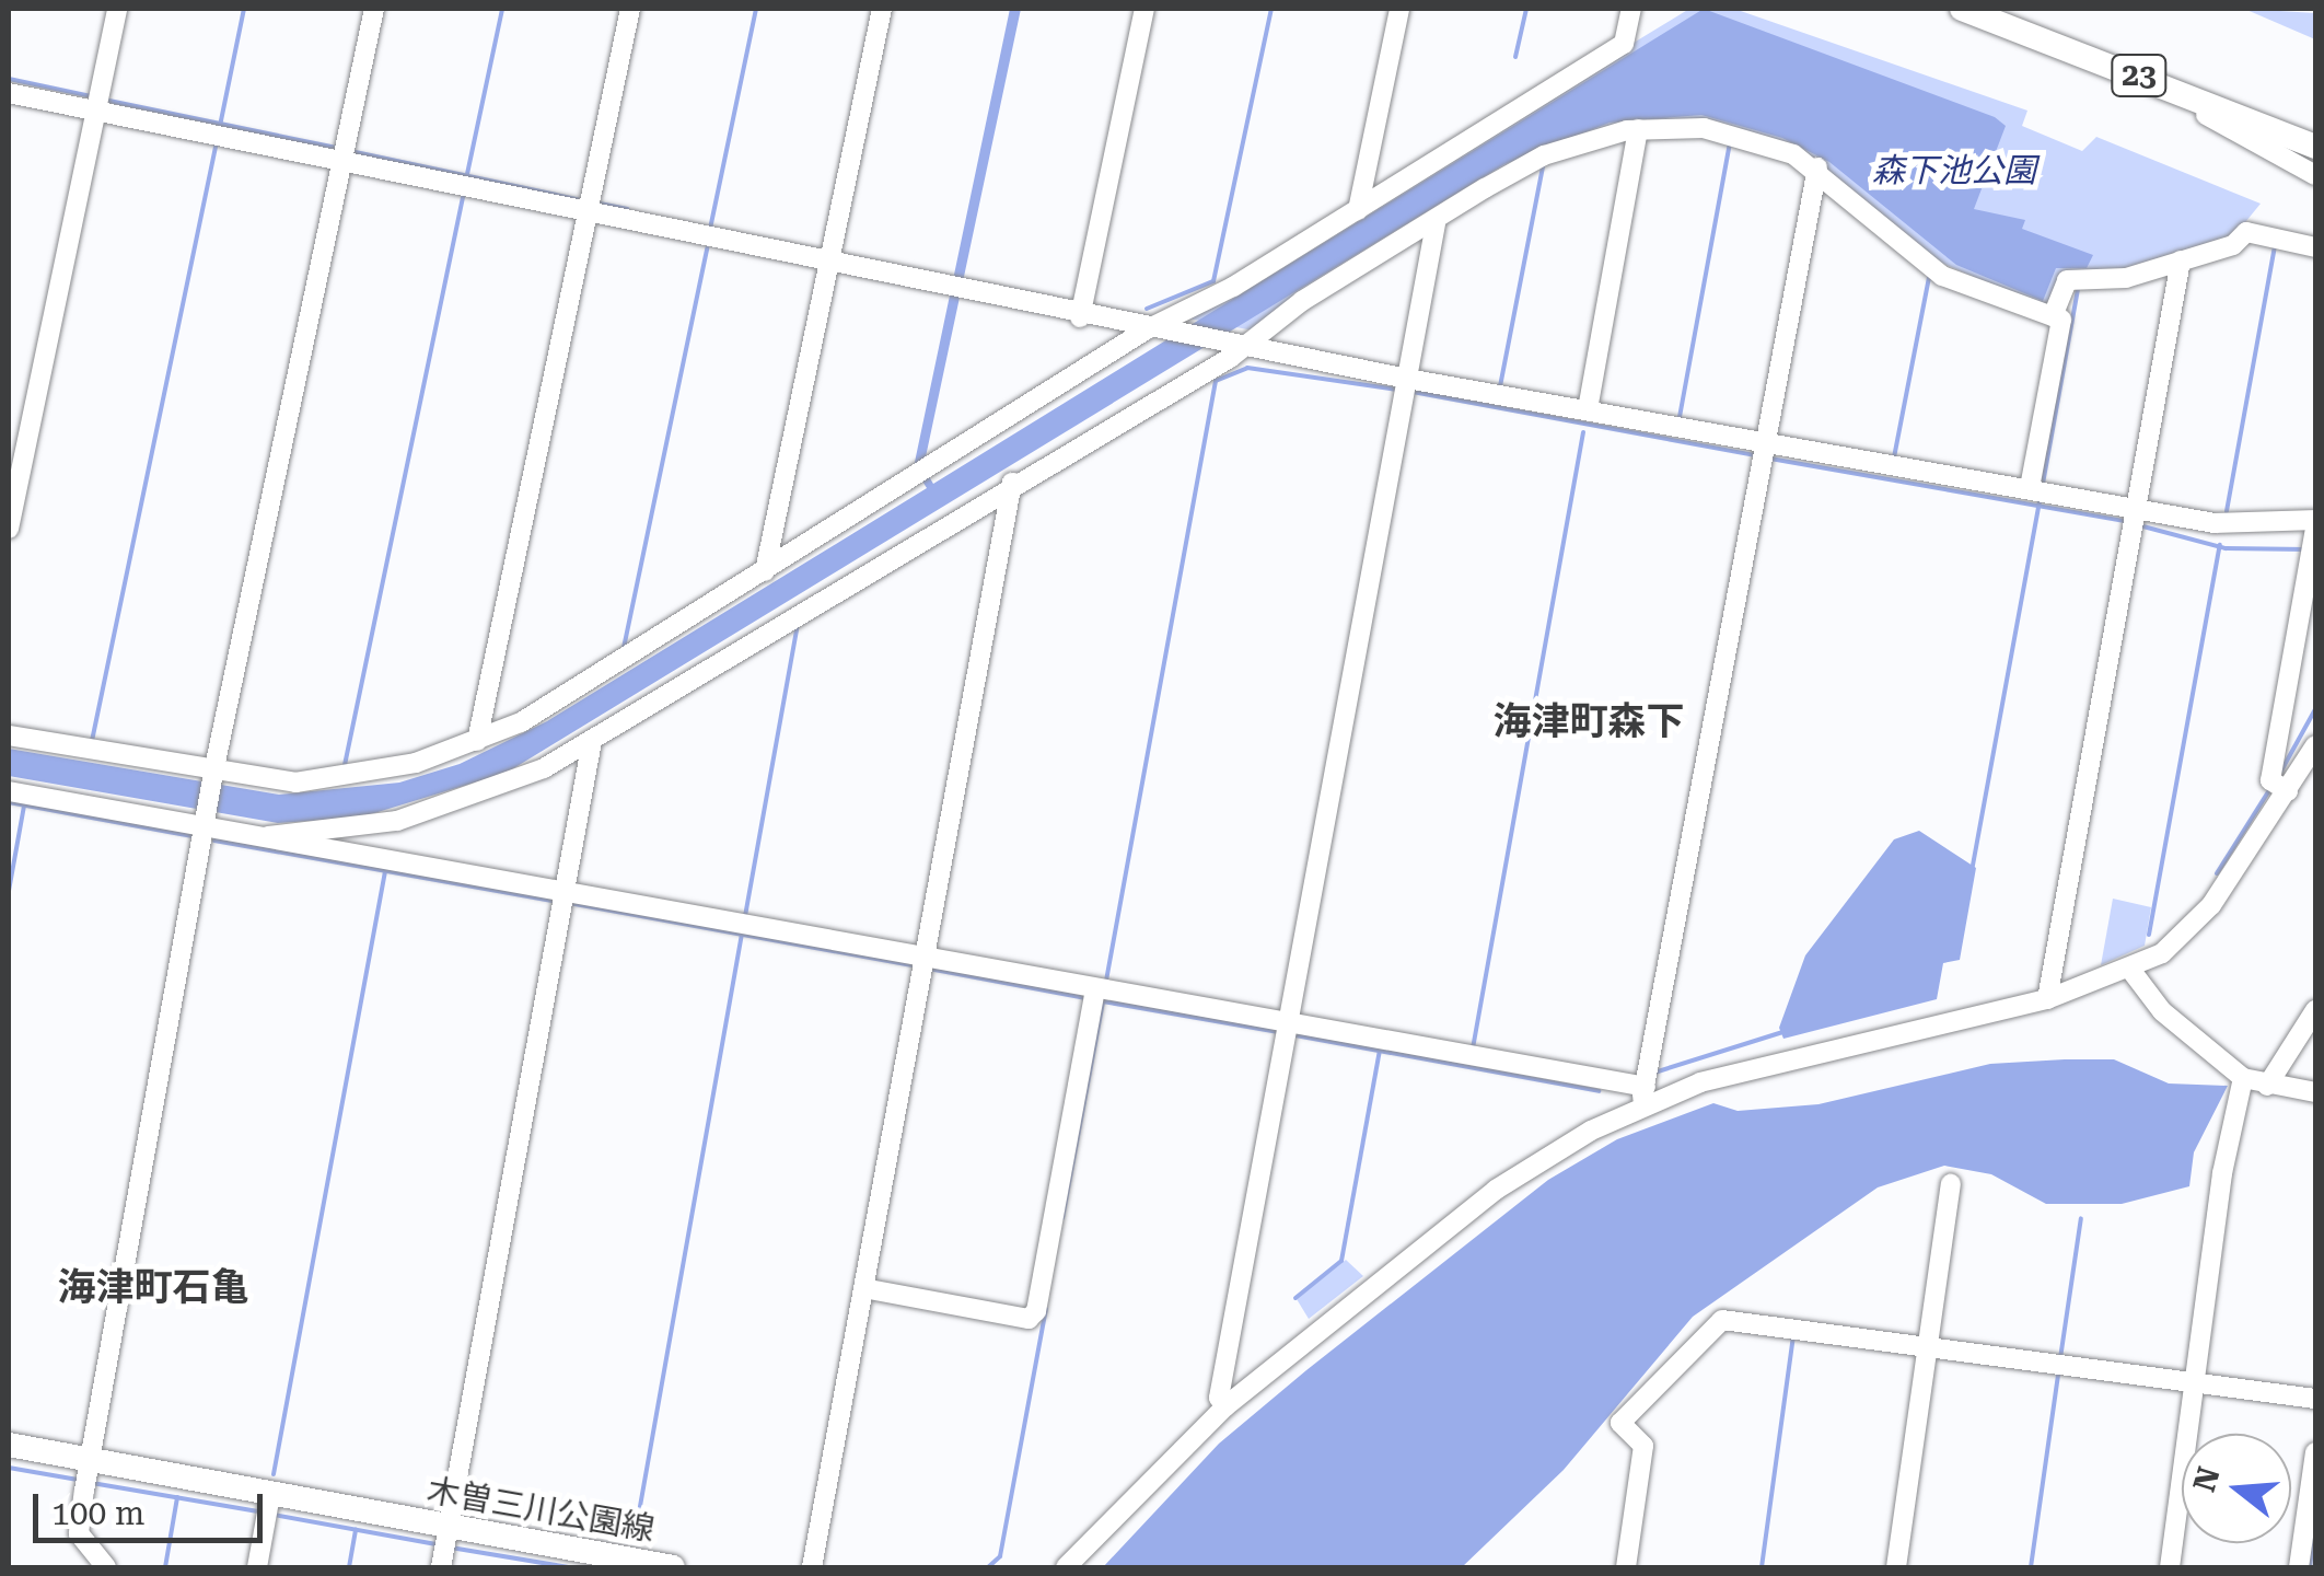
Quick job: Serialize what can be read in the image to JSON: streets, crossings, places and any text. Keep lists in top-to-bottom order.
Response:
{
  "streets": {
    "main road": ["23", "木曽三川公園線"]
  },
  "districts": ["海津町森下", "海津町石亀"],
  "parks": ["森下池公園"],
  "scale_bar": "100 m",
  "north": "left"
}
